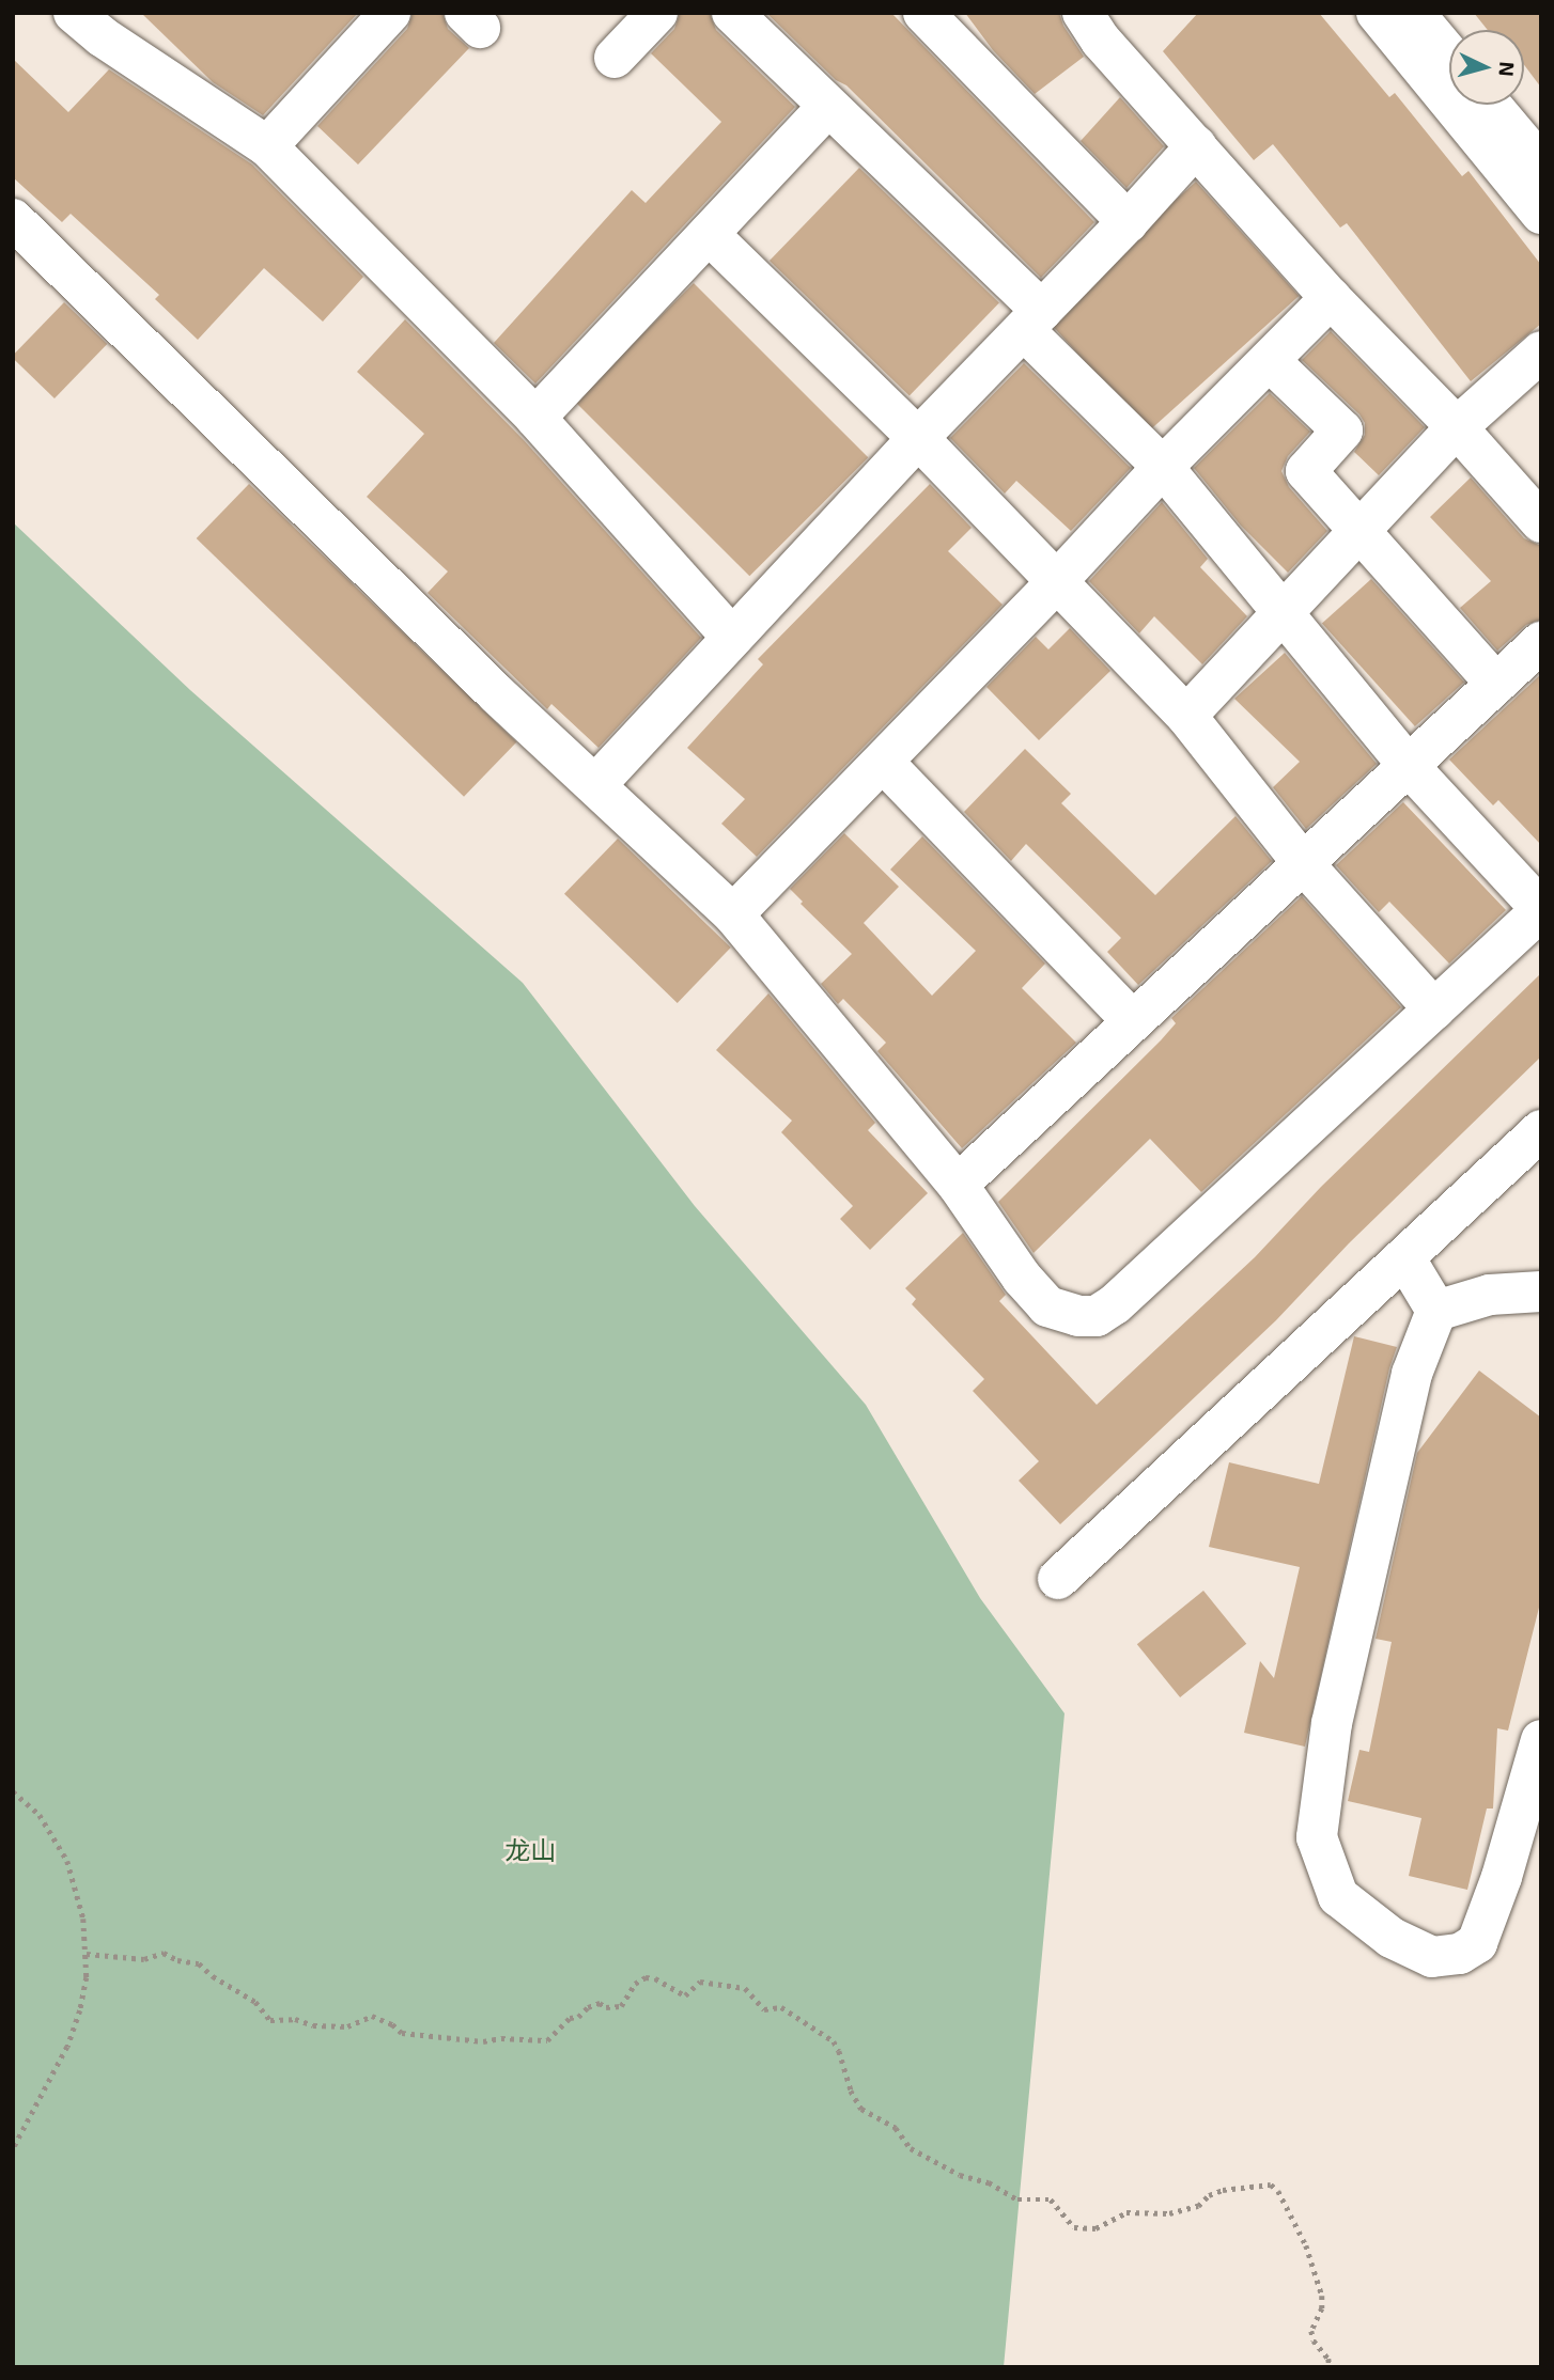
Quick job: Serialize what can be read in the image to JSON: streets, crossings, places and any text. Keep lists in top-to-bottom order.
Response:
{
  "parks": ["龙山"],
  "north": "right"
}
